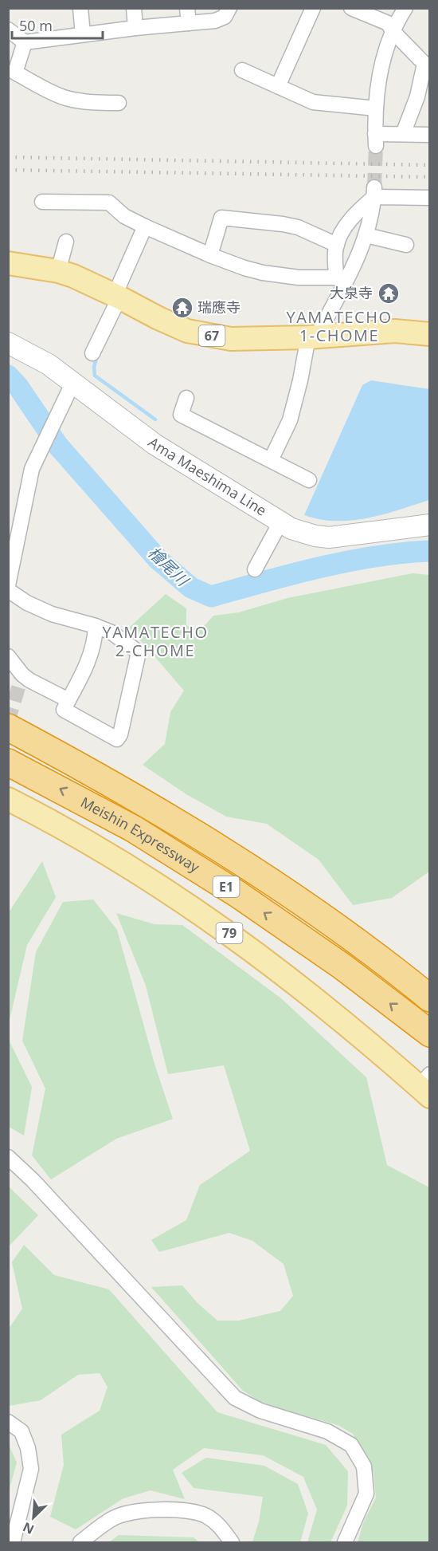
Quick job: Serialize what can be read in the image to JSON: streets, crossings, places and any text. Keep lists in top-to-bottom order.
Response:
{
  "streets": {
    "highway": ["Meishin Expressway", "E1"],
    "main road": ["67", "Ama Maeshima Line", "79"]
  },
  "districts": ["YAMATECHO 1-CHOME", "YAMATECHO 2-CHOME"],
  "water": ["檜尾川"],
  "places": {
    "temple": ["大泉寺", "瑞應寺"]
  },
  "scale_bar": "50 m",
  "north": "bottom left"
}
